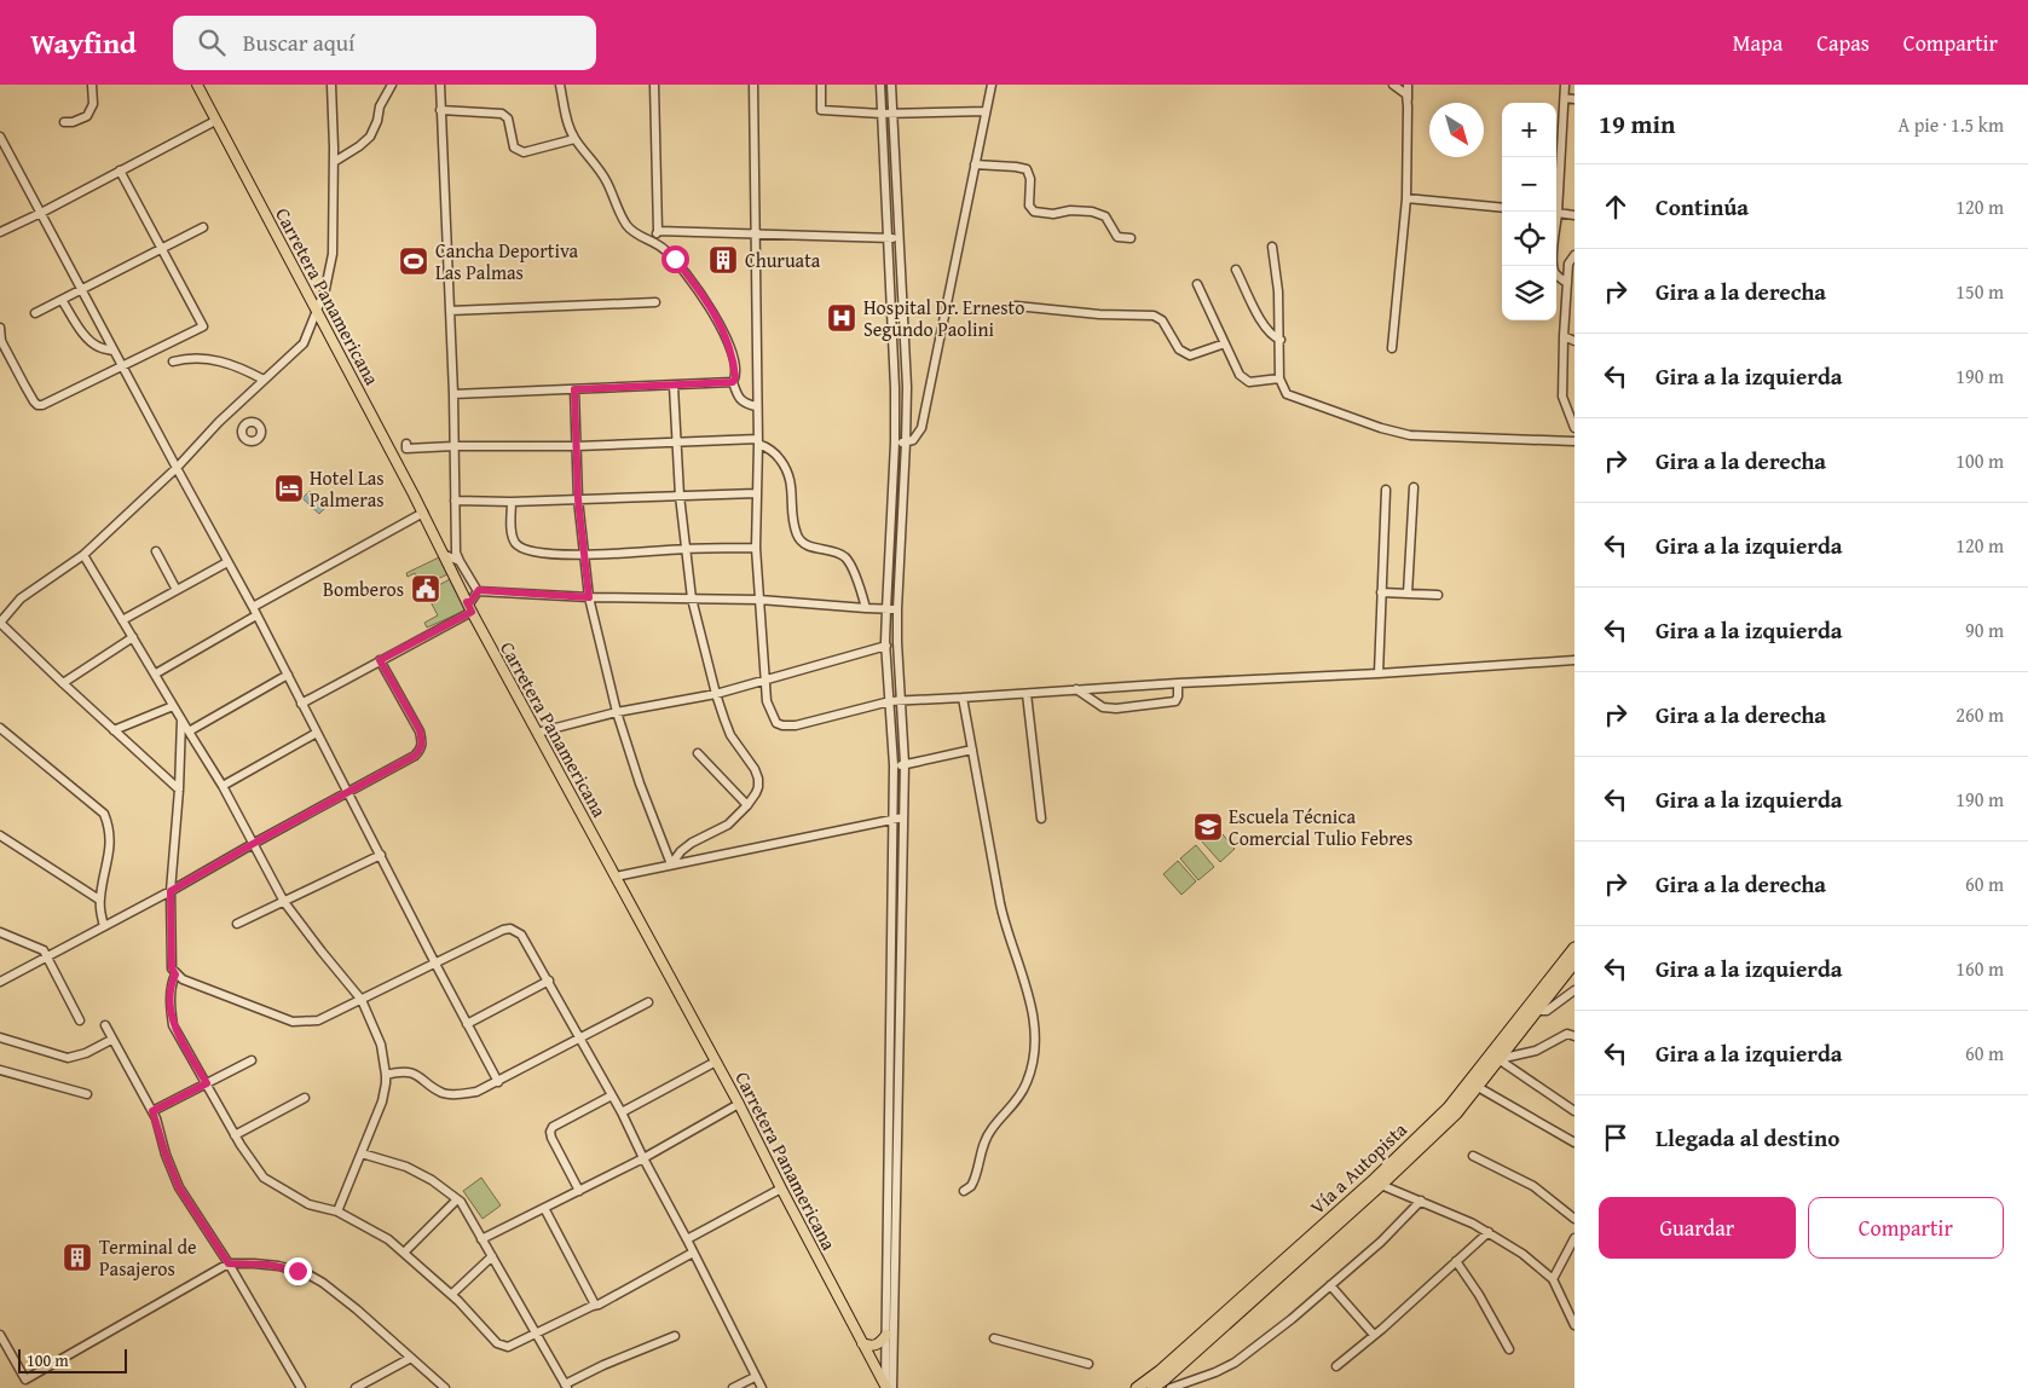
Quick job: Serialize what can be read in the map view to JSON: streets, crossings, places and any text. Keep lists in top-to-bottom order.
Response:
{
  "streets": {
    "highway": ["Vía a Autopista"],
    "main road": ["Carretera Panamericana"]
  },
  "places": {
    "building": ["Churuata", "Terminal de Pasajeros"],
    "sports": ["Cancha Deportiva Las Palmas"],
    "hospital": ["Hospital Dr. Ernesto Segundo Paolini"],
    "hotel": ["Hotel Las Palmeras"],
    "public building": ["Bomberos"],
    "school or university": ["Escuela Técnica Comercial Tulio Febres"]
  },
  "scale_bar": "100 m",
  "north": "bottom right",
  "page": {
    "header": "Wayfind",
    "search": "Buscar aquí",
    "nav": ["Mapa", "Capas", "Compartir"],
    "heading": ["19 min", "A pie · 1.5 km"],
    "map_buttons": ["+", "−"],
    "list": [
      ["Continúa", "120 m"],
      ["Gira a la derecha", "150 m"],
      ["Gira a la izquierda", "190 m"],
      ["Gira a la derecha", "100 m"],
      ["Gira a la izquierda", "120 m"],
      ["Gira a la izquierda", "90 m"],
      ["Gira a la derecha", "260 m"],
      ["Gira a la izquierda", "190 m"],
      ["Gira a la derecha", "60 m"],
      ["Gira a la izquierda", "160 m"],
      ["Gira a la izquierda", "60 m"],
      "Llegada al destino"
    ],
    "buttons": ["Guardar", "Compartir"],
    "scale": "100 m"
  }
}
